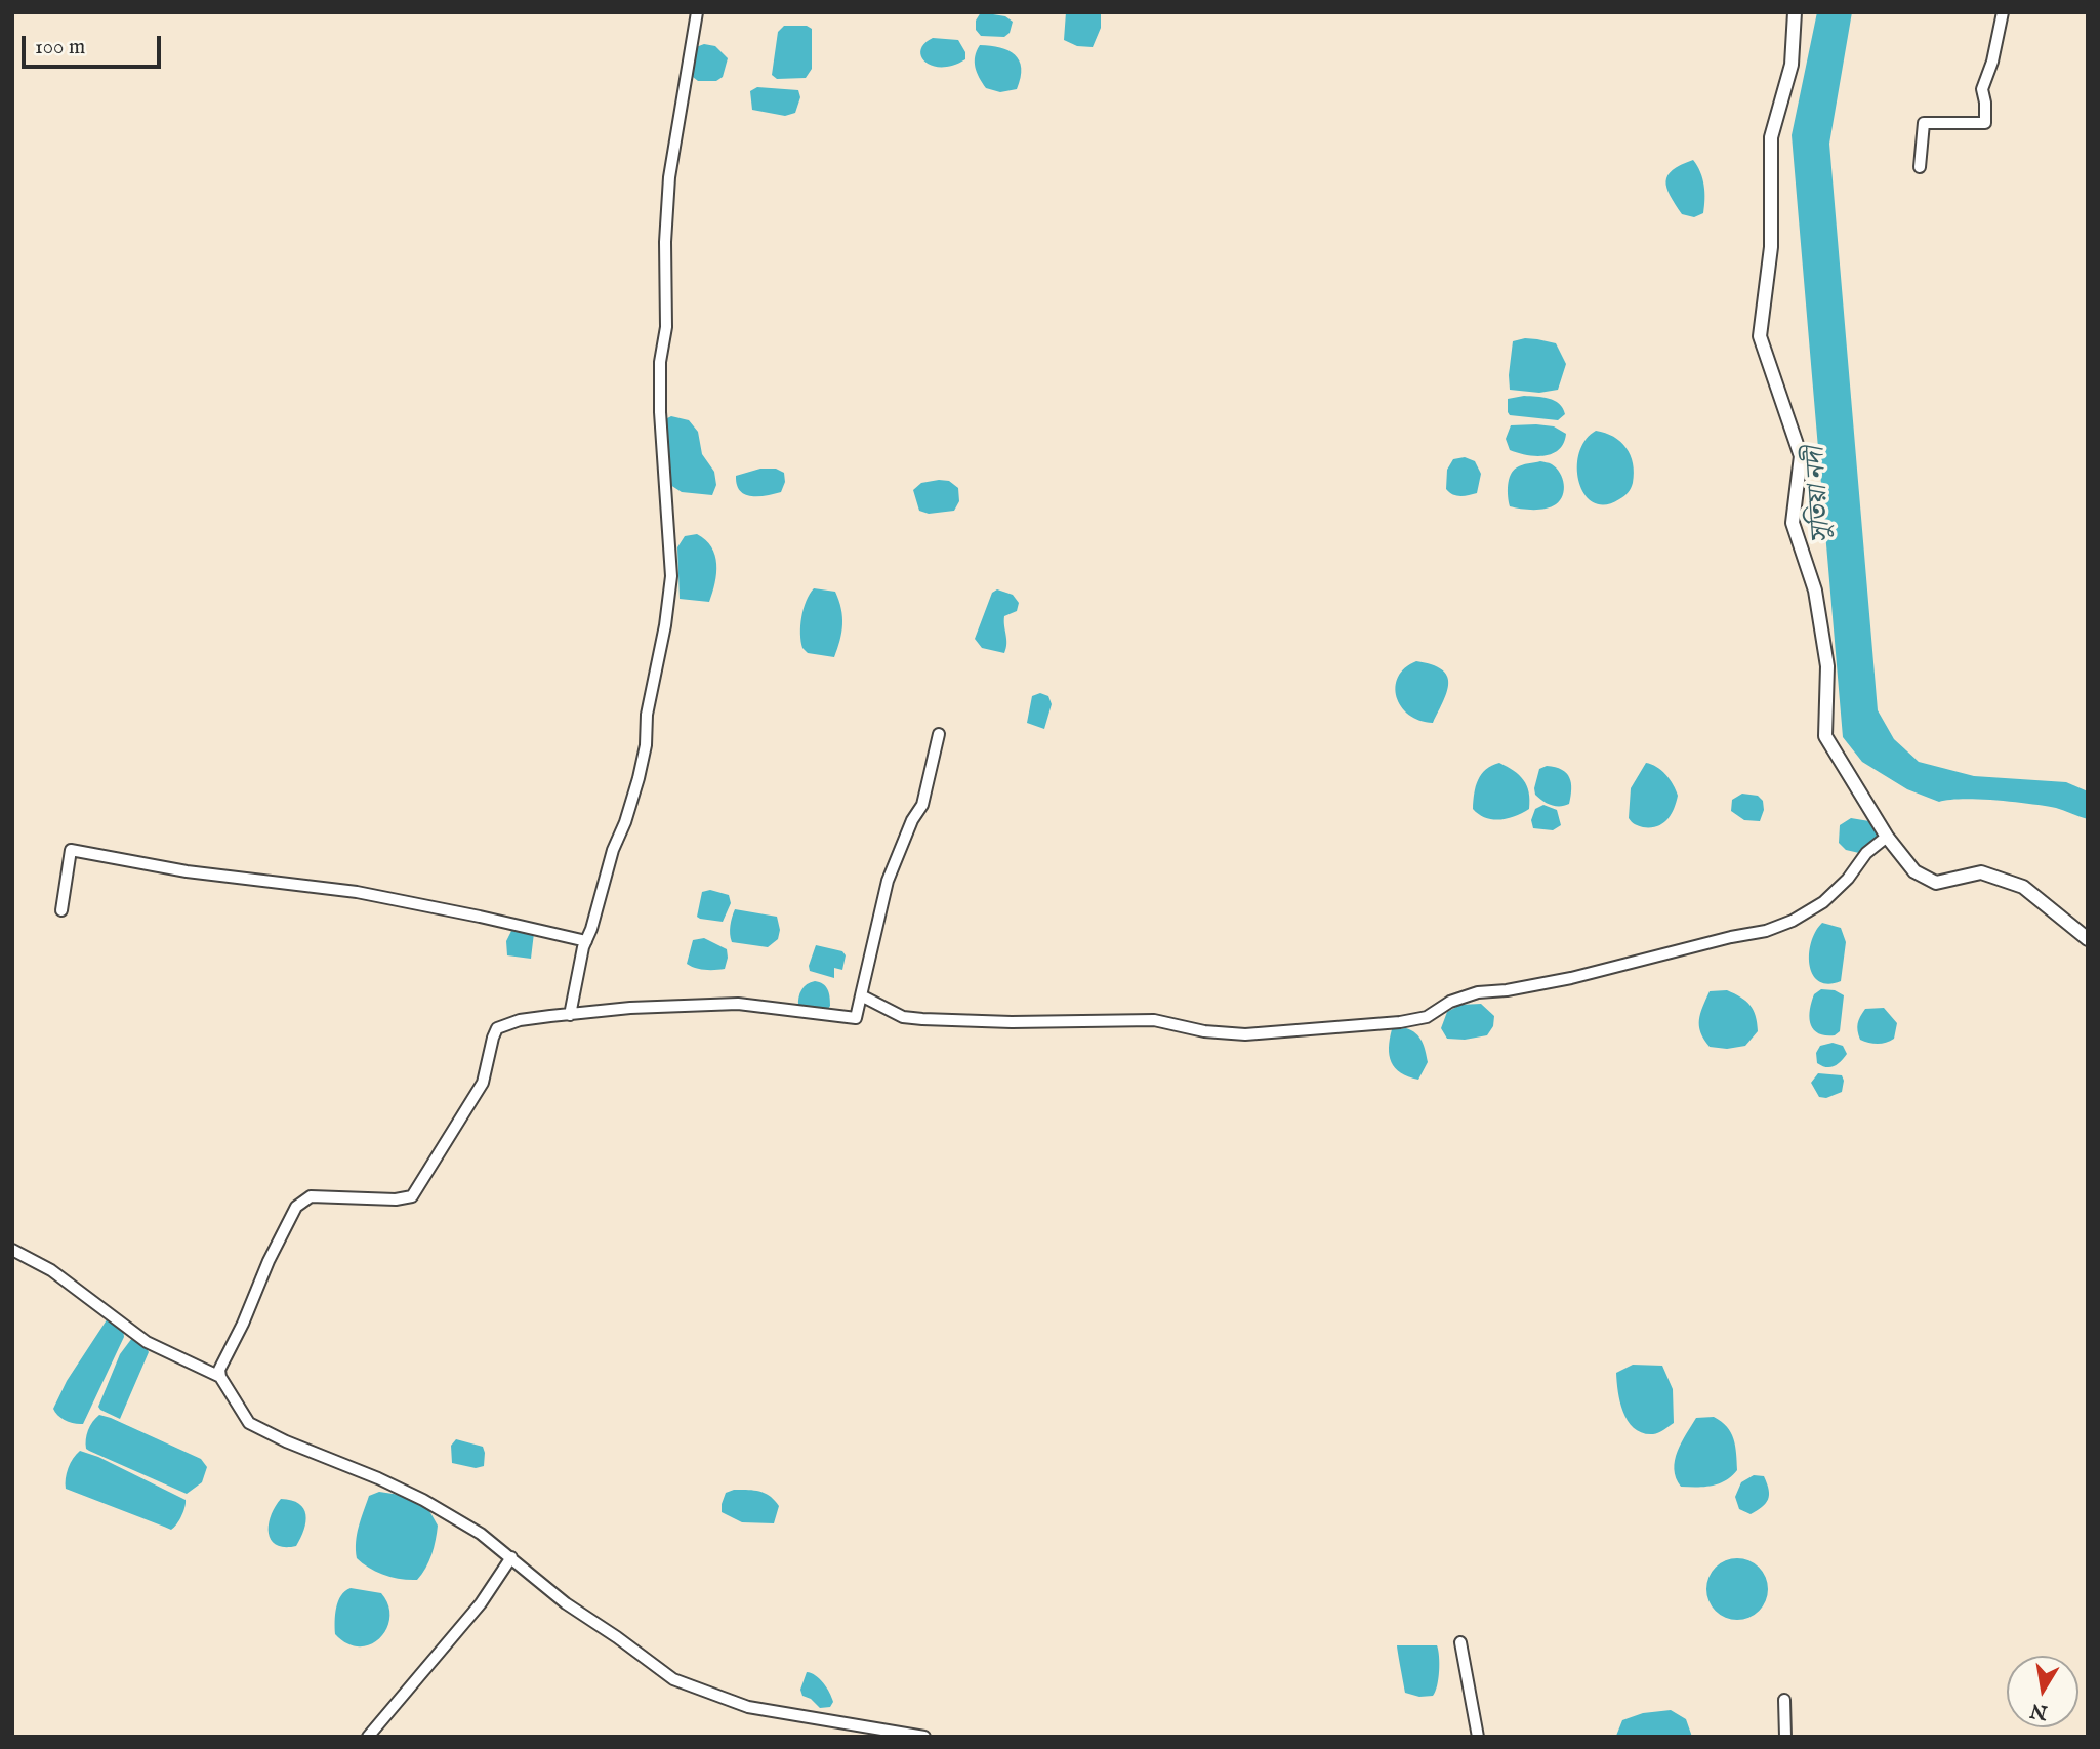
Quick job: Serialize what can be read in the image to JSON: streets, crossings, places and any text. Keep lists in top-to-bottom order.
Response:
{
  "water": ["সুতিয়া নদী"],
  "scale_bar": "100 m",
  "north": "bottom"
}
